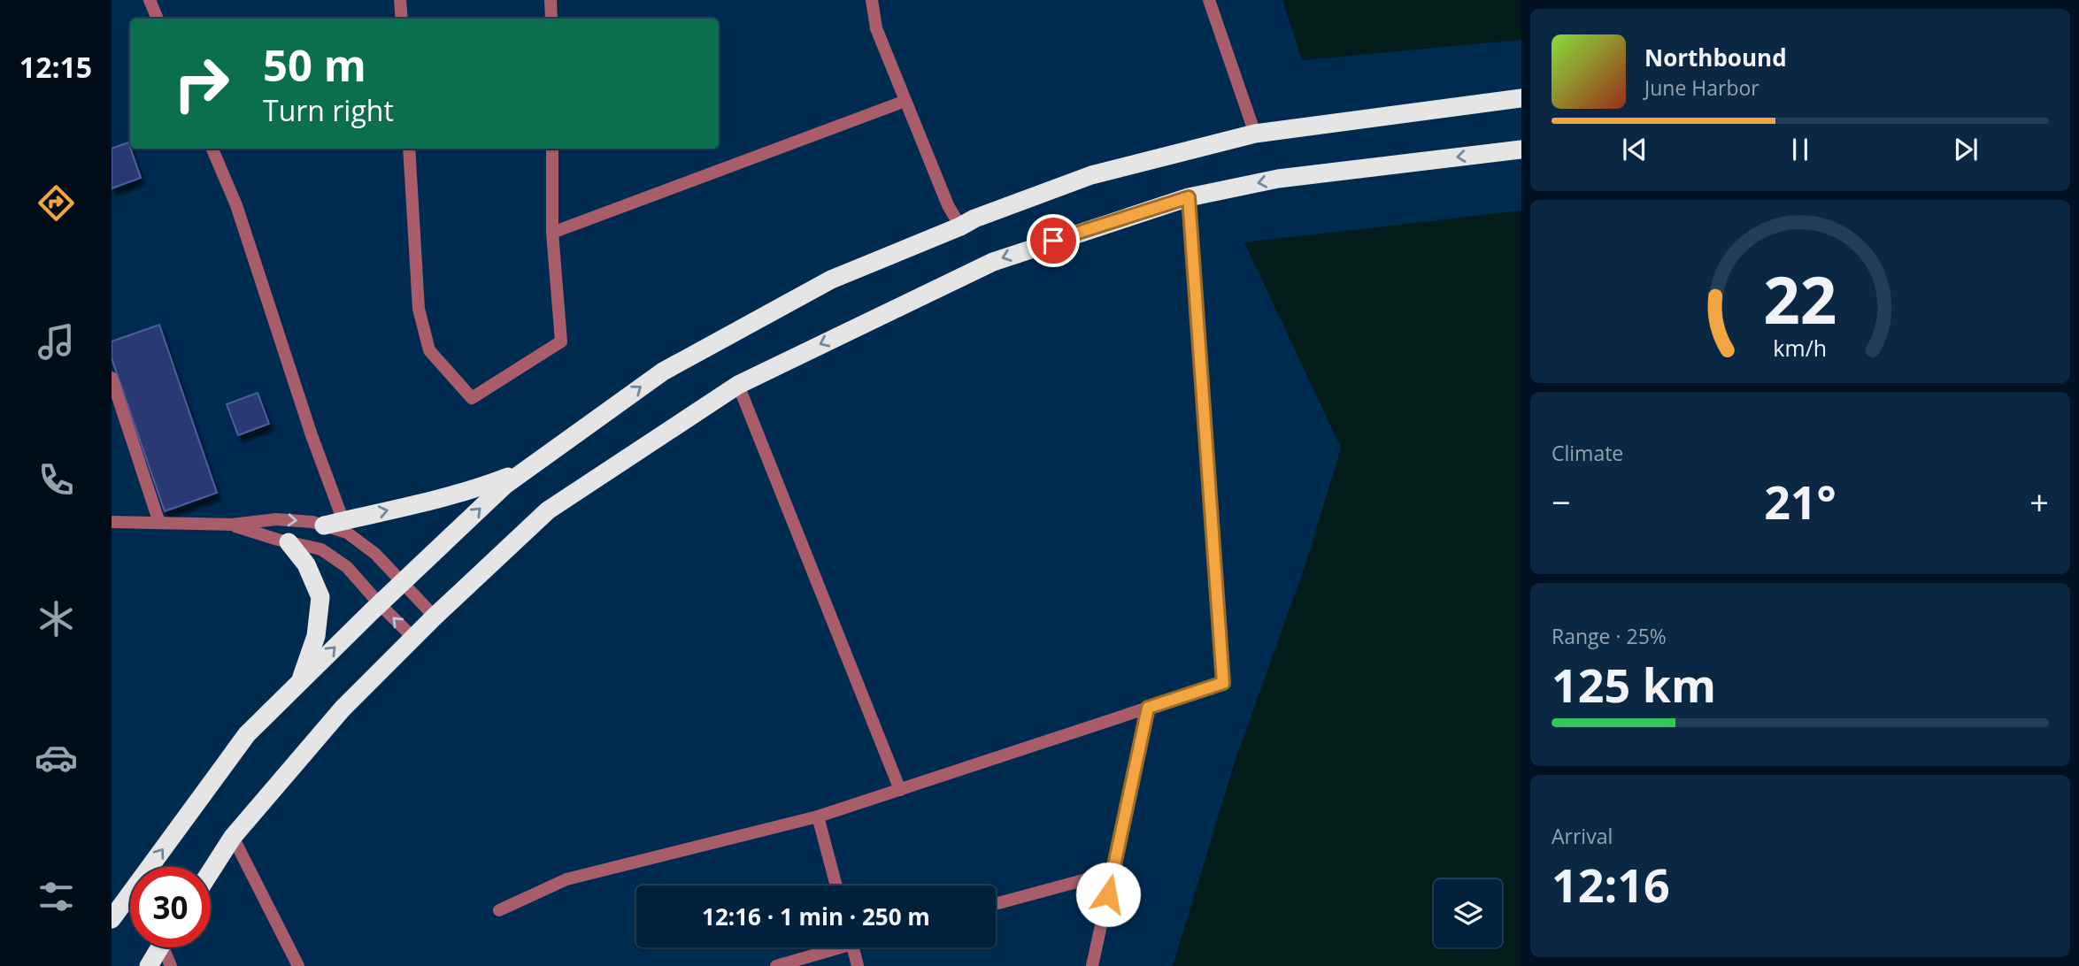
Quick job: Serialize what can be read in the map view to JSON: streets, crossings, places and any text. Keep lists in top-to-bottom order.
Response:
{
  "page": {
    "tabs": "12:15",
    "turn": ["50 m", "Turn right"],
    "song": ["Northbound", "June Harbor"],
    "tile": [
      "Climate",
      ["Range · 25%", "125 km"],
      ["Arrival", "12:16"]
    ],
    "heat": ["−", "21°", "+"],
    "limit": "30",
    "trip": "12:16 · 1 min · 250 m",
    "gauge": ["22", "km/h"]
  }
}
